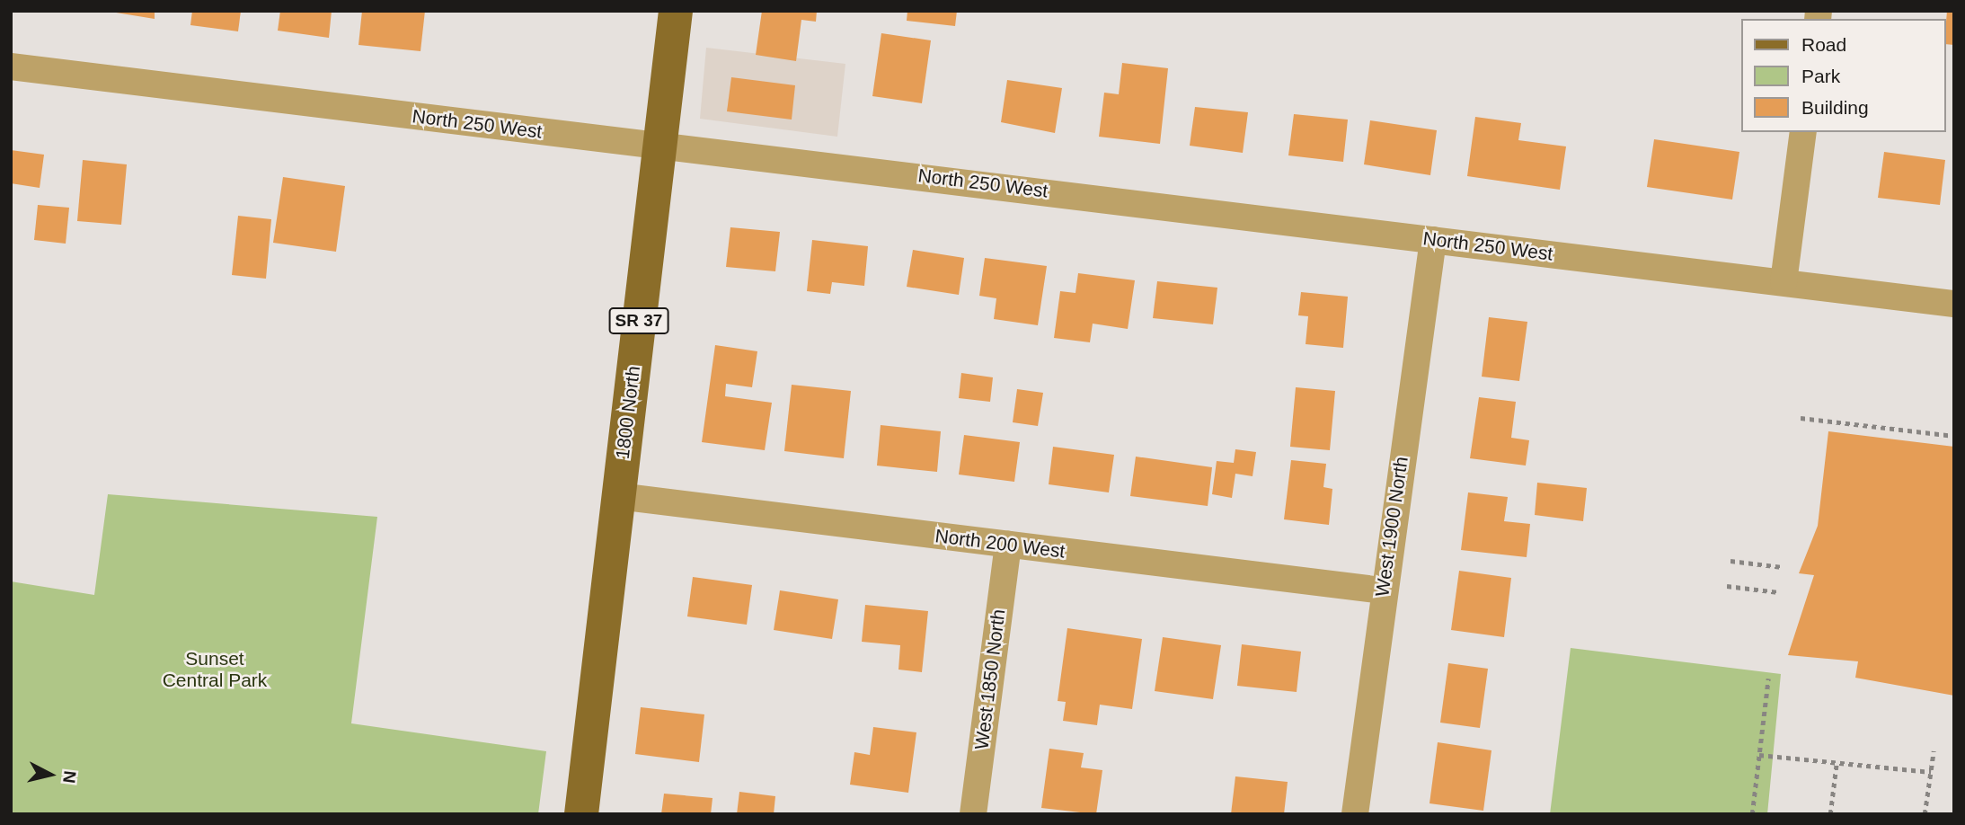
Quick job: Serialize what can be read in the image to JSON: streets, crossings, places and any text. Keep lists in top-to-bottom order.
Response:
{
  "streets": {
    "main road": ["SR 37", "1800 North"],
    "street": [
      "North 250 West",
      "West 1900 North",
      "North 200 West",
      "West 1850 North"
    ]
  },
  "crossings": [
    ["North 250 West", "1800 North"],
    ["North 250 West", "West 1900 North"],
    ["1800 North", "North 200 West"],
    ["West 1900 North", "North 200 West"],
    ["North 200 West", "West 1850 North"]
  ],
  "parks": ["Sunset Central Park"],
  "legend": ["Road", "Park", "Building"],
  "north": "right"
}
